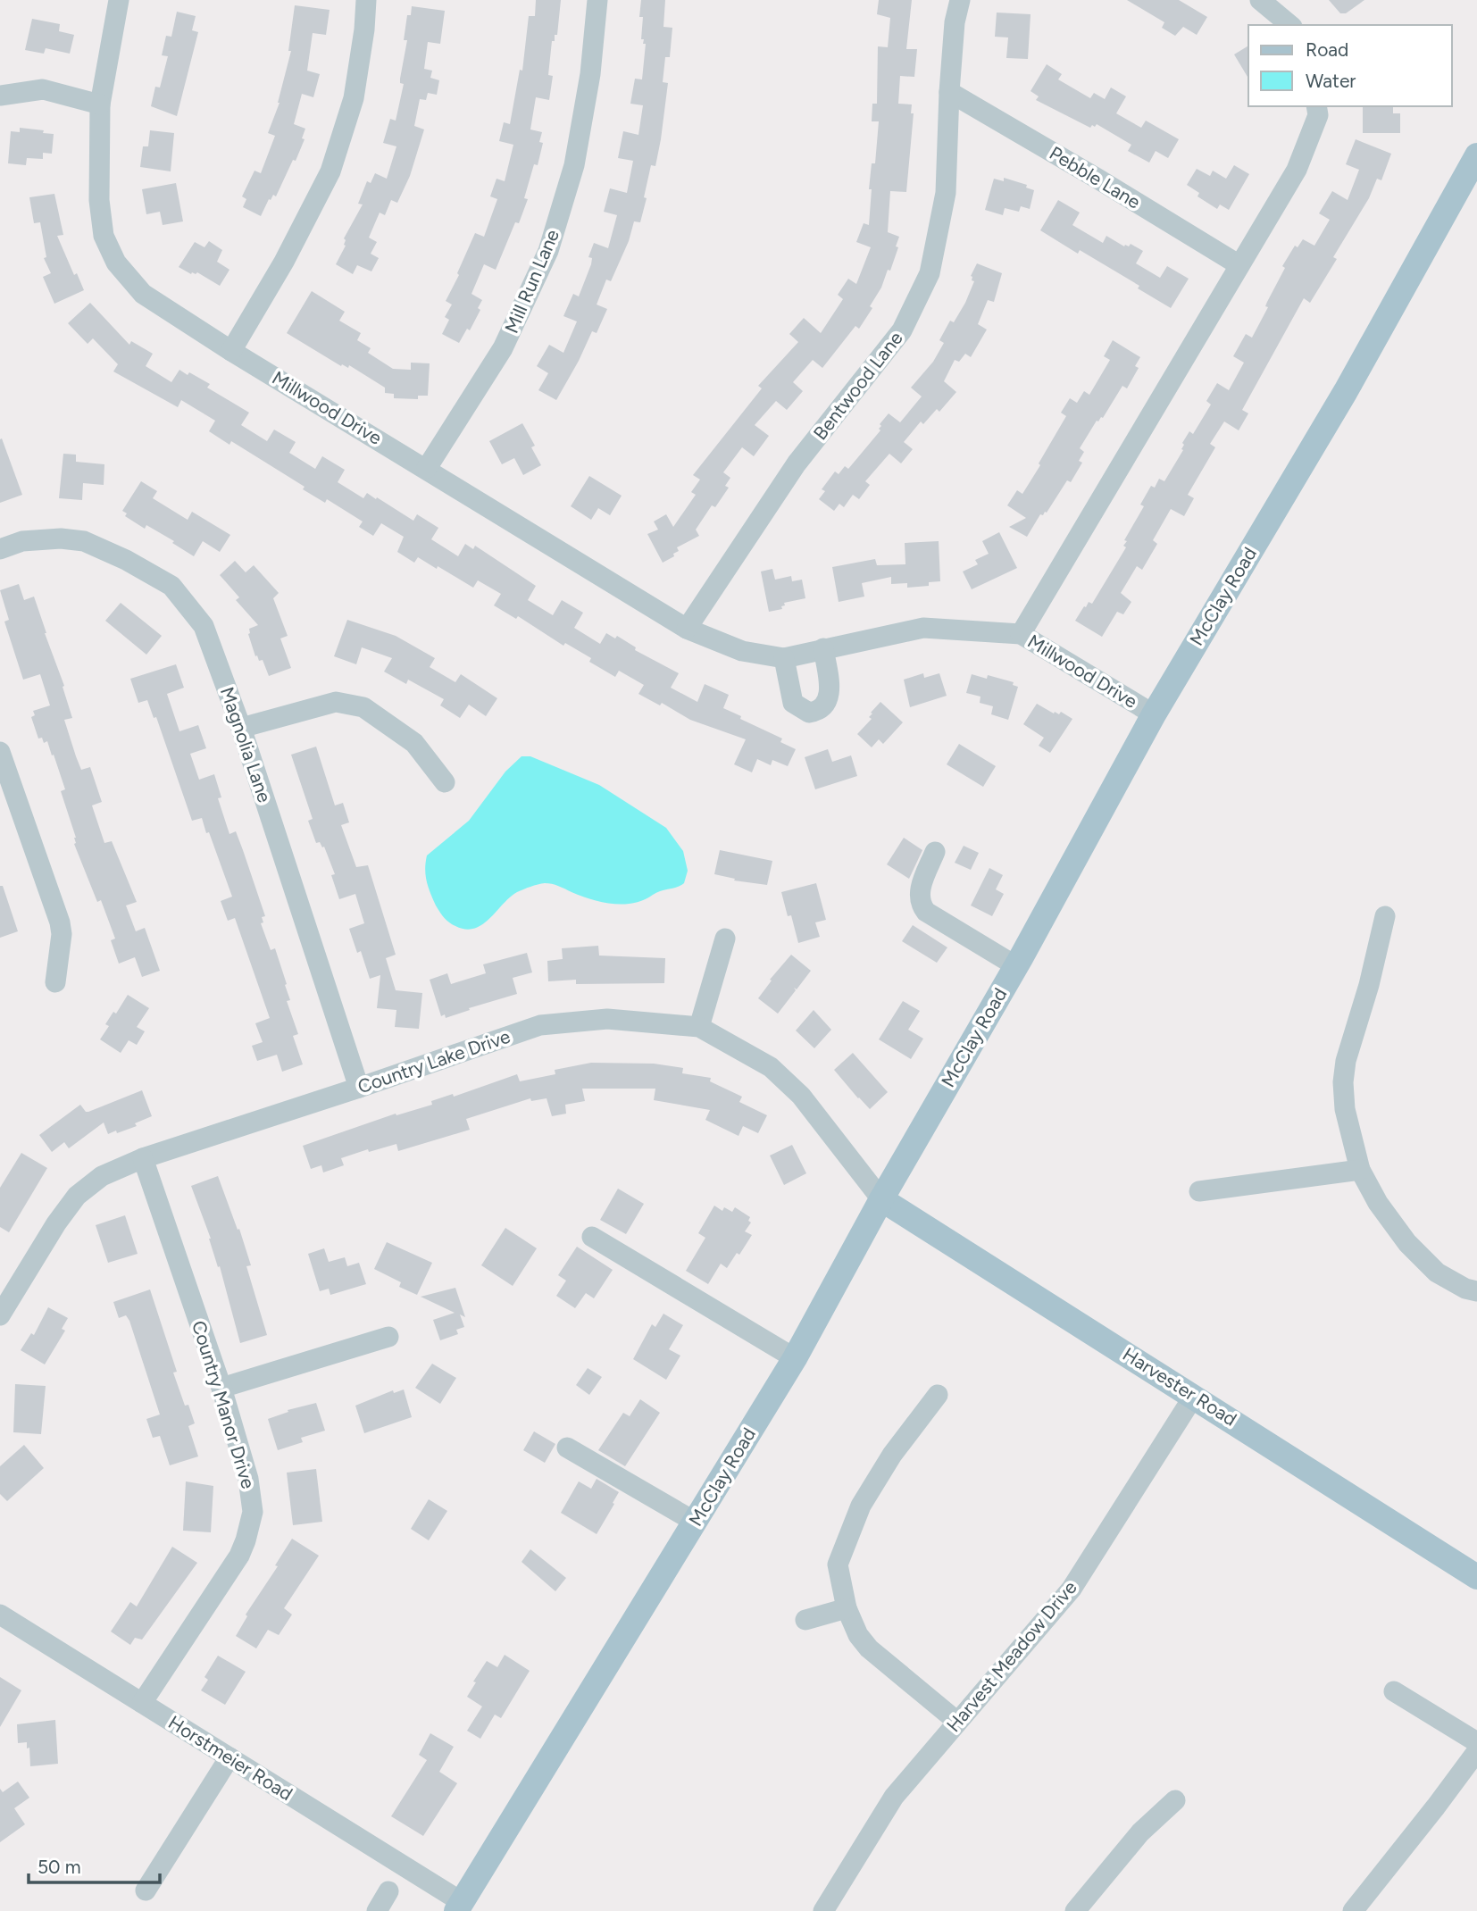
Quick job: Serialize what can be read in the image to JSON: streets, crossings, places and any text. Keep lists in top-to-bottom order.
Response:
{
  "streets": {
    "main road": ["McClay Road", "Harvester Road"],
    "street": [
      "Pebble Lane",
      "Mill Run Lane",
      "Bentwood Lane",
      "Millwood Drive",
      "Magnolia Lane",
      "Country Lake Drive",
      "Country Manor Drive",
      "Harvest Meadow Drive",
      "Horstmeier Road"
    ]
  },
  "crossings": [
    ["Pebble Lane", "Bentwood Lane"],
    ["Mill Run Lane", "Millwood Drive"],
    ["Bentwood Lane", "Millwood Drive"],
    ["Millwood Drive", "McClay Road"],
    ["McClay Road", "Country Lake Drive"],
    ["McClay Road", "Harvester Road"],
    ["McClay Road", "Horstmeier Road"],
    ["Magnolia Lane", "Country Lake Drive"],
    ["Country Lake Drive", "Harvester Road"],
    ["Country Lake Drive", "Country Manor Drive"],
    ["Harvester Road", "Harvest Meadow Drive"],
    ["Country Manor Drive", "Horstmeier Road"]
  ],
  "legend": ["Road", "Water"],
  "scale_bar": "50 m"
}
